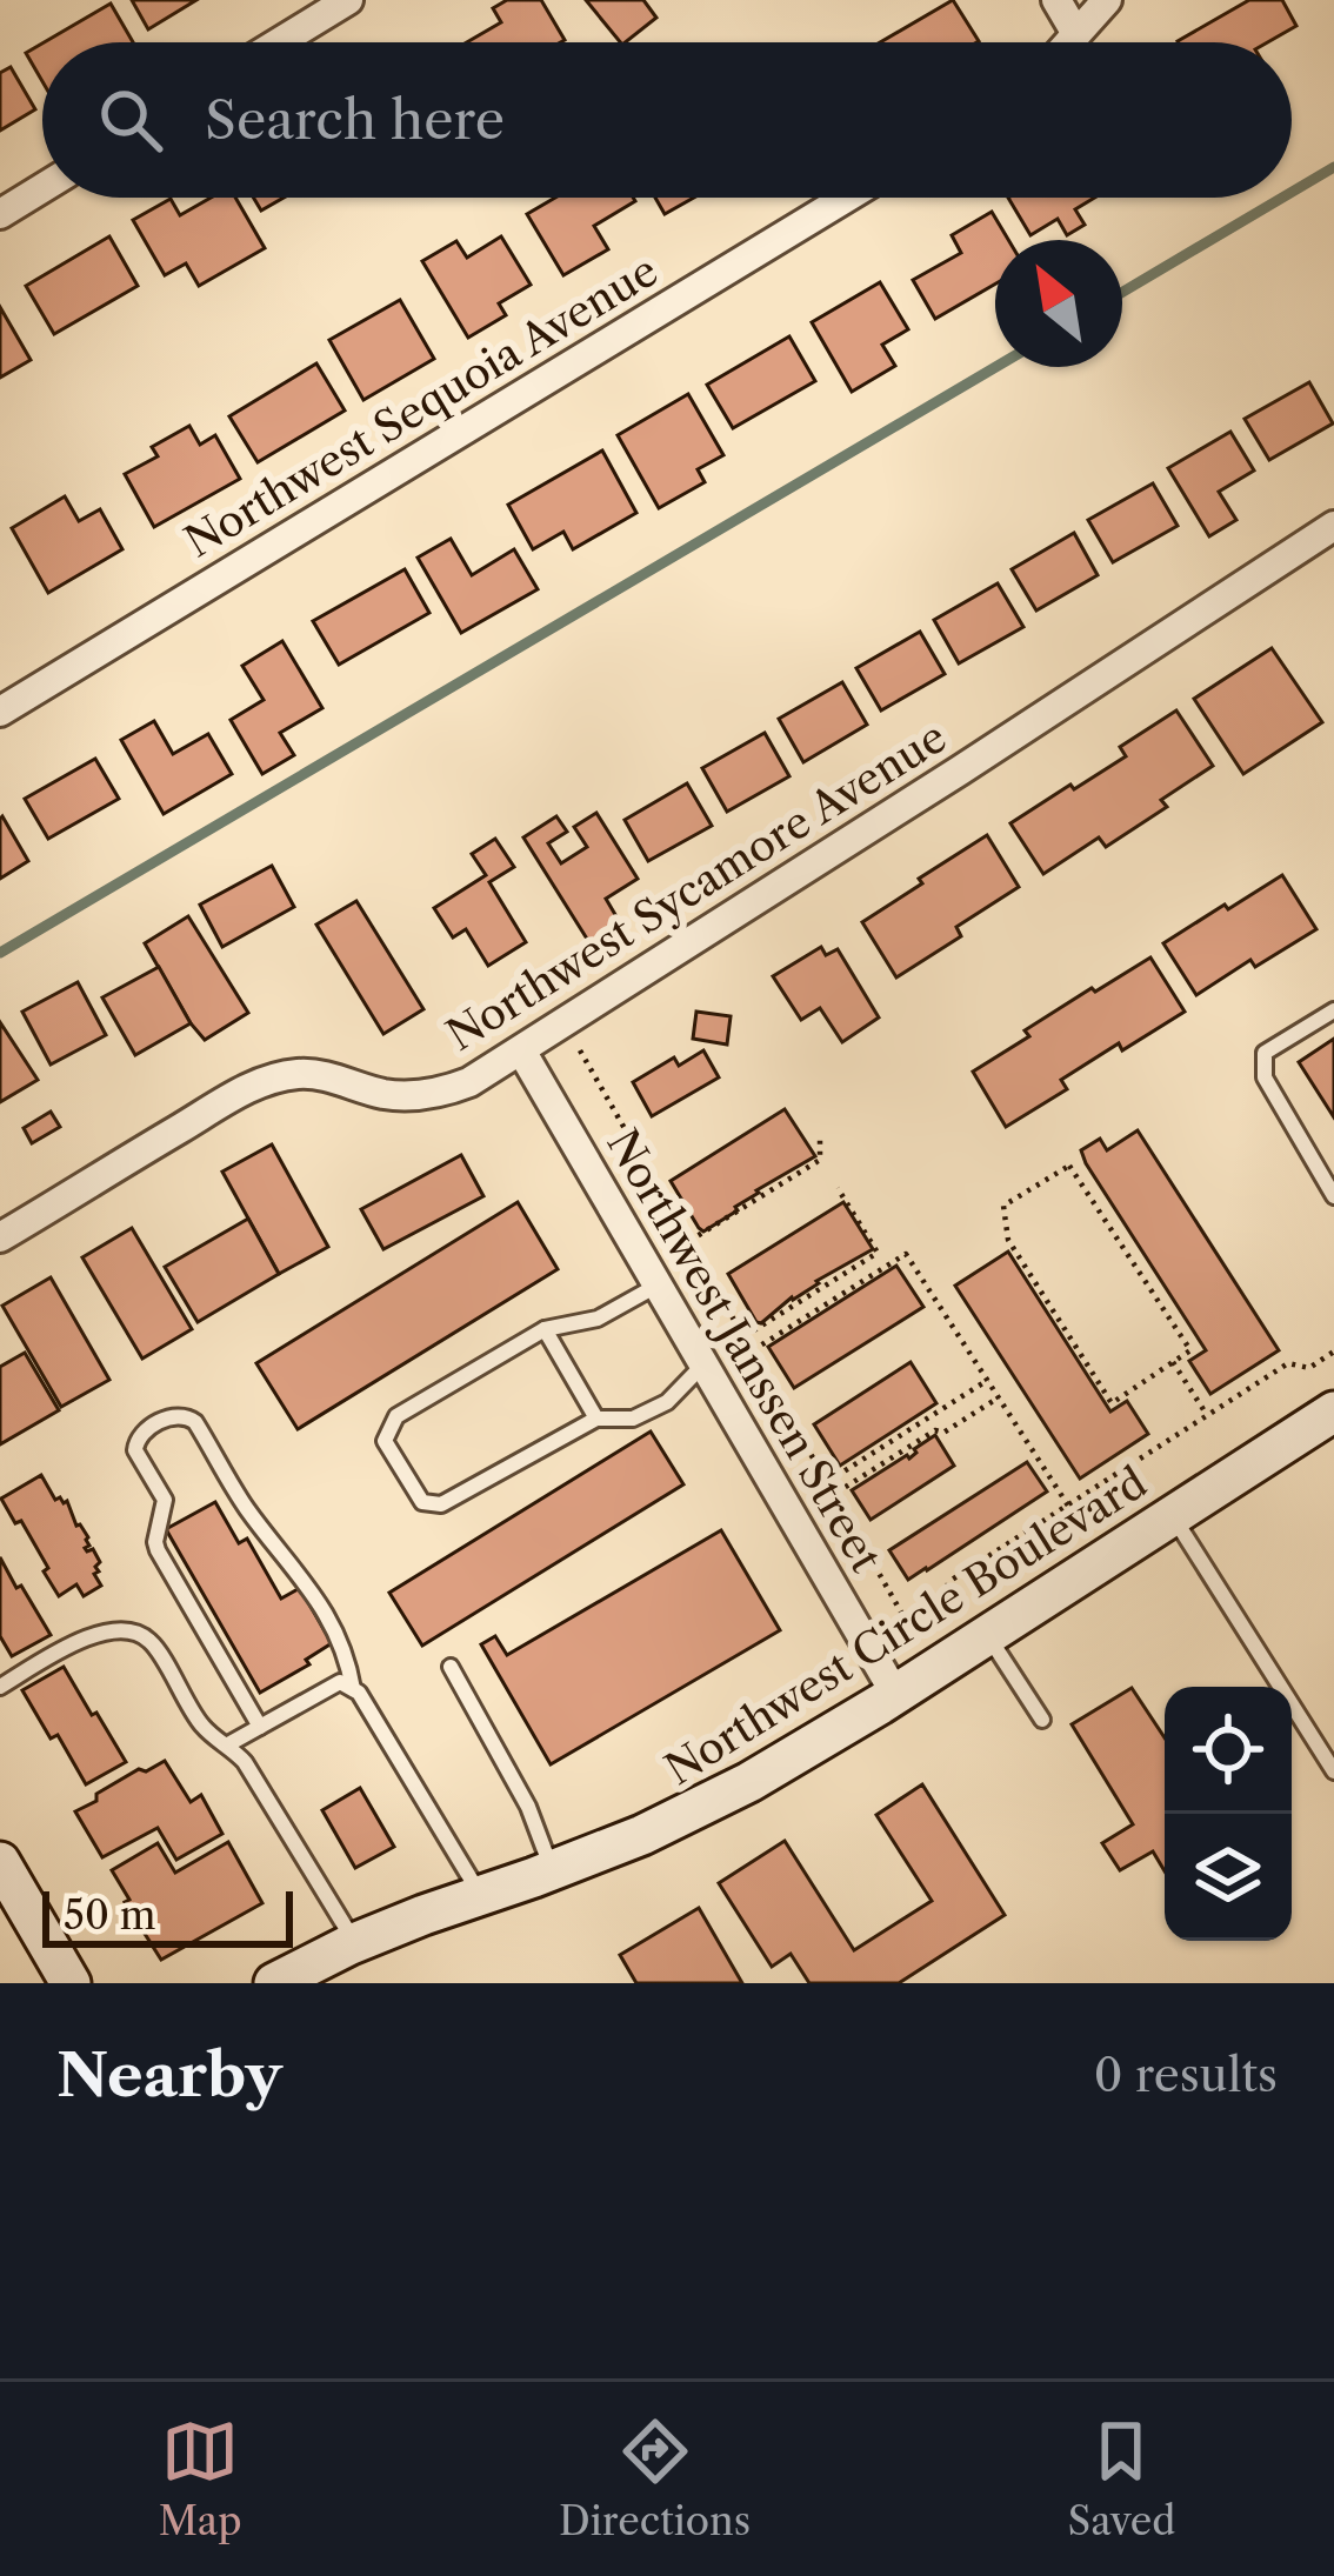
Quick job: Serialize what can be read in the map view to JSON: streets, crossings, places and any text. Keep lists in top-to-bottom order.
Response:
{
  "streets": {
    "main road": ["Northwest Circle Boulevard"],
    "street": ["Northwest Sequoia Avenue", "Northwest Sycamore Avenue", "Northwest Janssen Street"]
  },
  "crossings": [
    ["Northwest Sycamore Avenue", "Northwest Janssen Street"],
    ["Northwest Janssen Street", "Northwest Circle Boulevard"]
  ],
  "scale_bar": "50 m",
  "north": "top left",
  "page": {
    "search": "Search here",
    "scale": "50 m",
    "heading": ["Nearby", "0 results"],
    "nav": ["Map", "Directions", "Saved"]
  }
}
